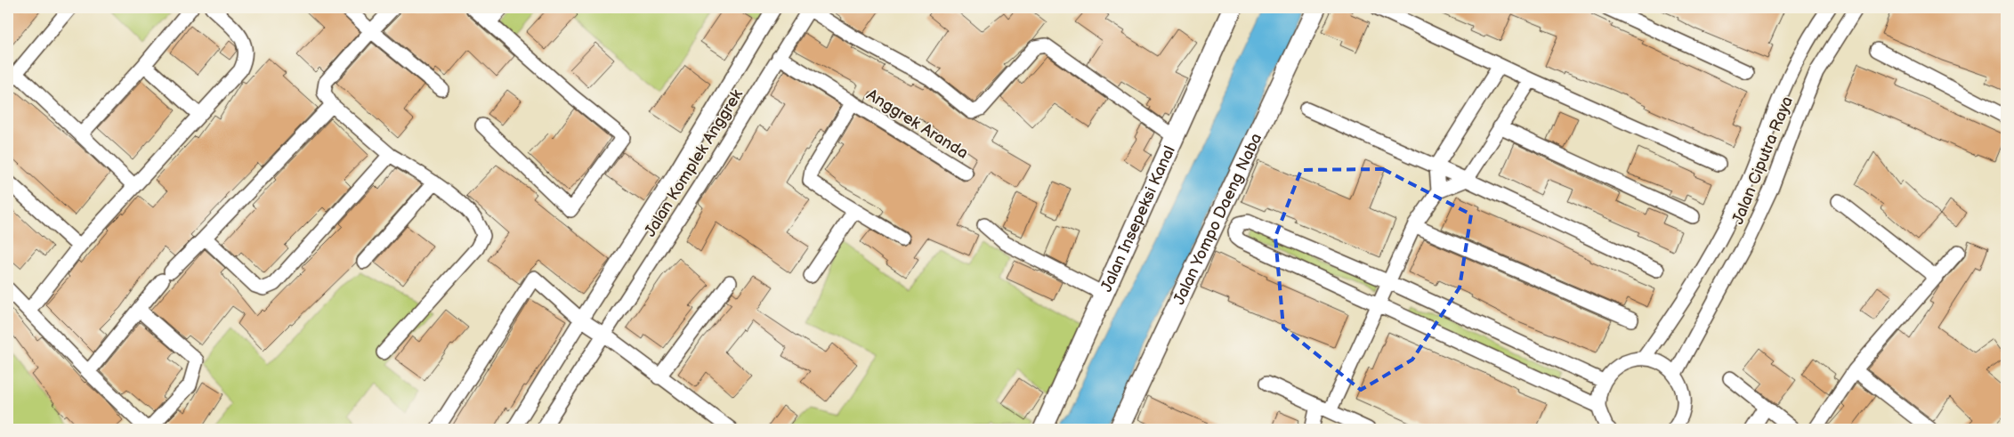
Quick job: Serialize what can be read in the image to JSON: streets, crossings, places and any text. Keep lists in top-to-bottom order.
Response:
{
  "streets": {
    "street": [
      "Anggrek Aranda",
      "Jalan Ciputra Raya",
      "Jalan Komplek Anggrek",
      "Jalan Insepeksi Kanal",
      "Jalan Yompo Daeng Naba"
    ]
  },
  "crossings": [
    ["Anggrek Aranda", "Jalan Komplek Anggrek"]
  ]
}
